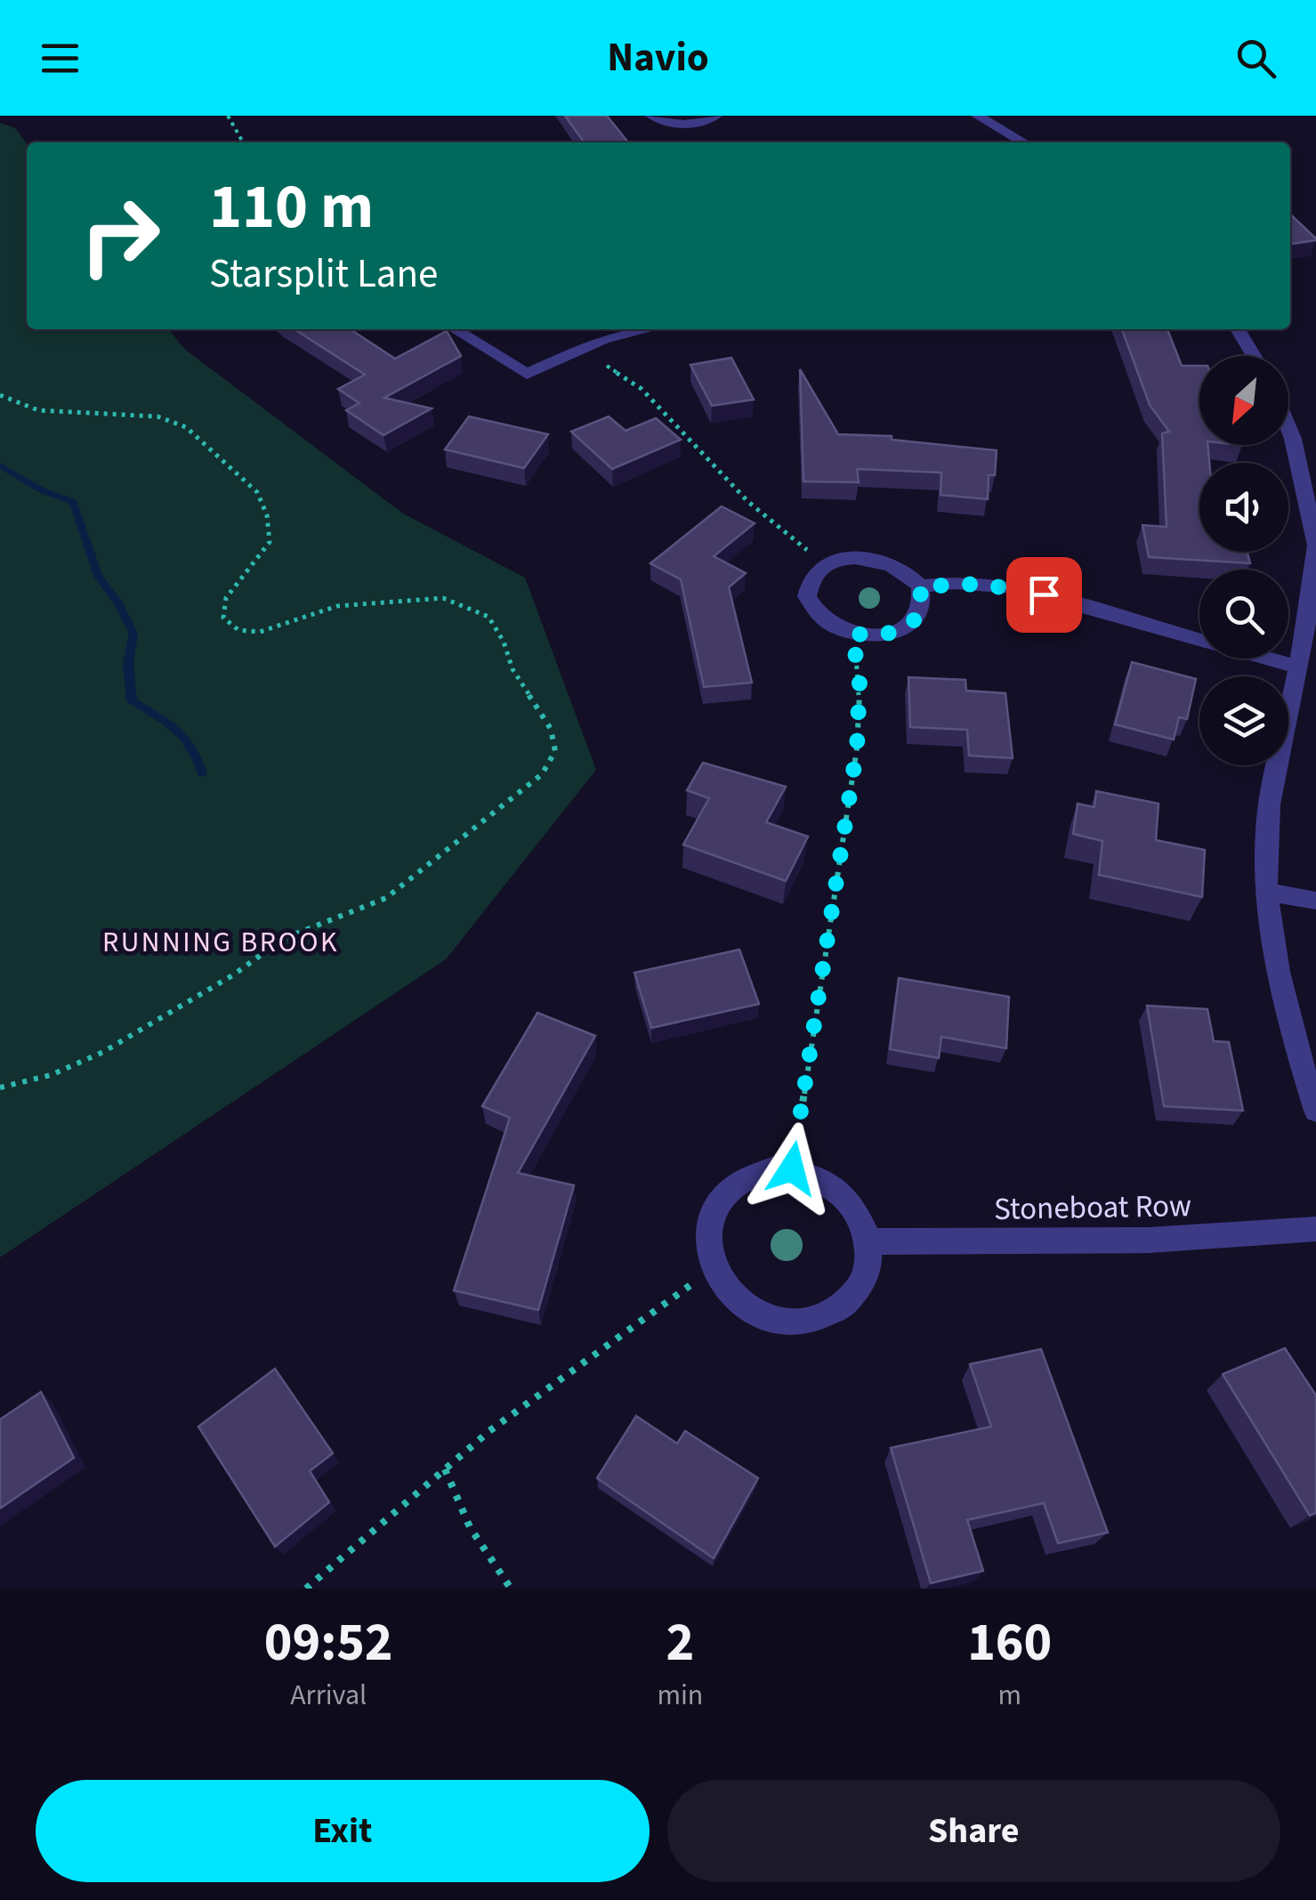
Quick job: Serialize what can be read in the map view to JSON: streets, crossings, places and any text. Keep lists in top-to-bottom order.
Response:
{
  "streets": {
    "street": ["Stoneboat Row"]
  },
  "districts": ["RUNNING BROOK"],
  "north": "bottom left",
  "page": {
    "header": "Navio",
    "turn": ["110 m", "Starsplit Lane"],
    "eta": [
      "09:52",
      "Arrival",
      "2",
      "min",
      "160",
      "m"
    ],
    "buttons": ["Exit", "Share"]
  }
}
